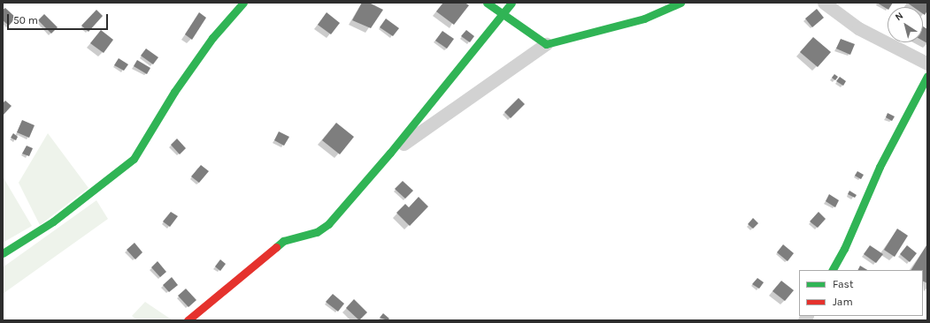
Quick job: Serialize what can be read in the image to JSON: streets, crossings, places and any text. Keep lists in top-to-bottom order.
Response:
{
  "legend": ["Fast", "Jam"],
  "scale_bar": "50 m",
  "north": "top left"
}
